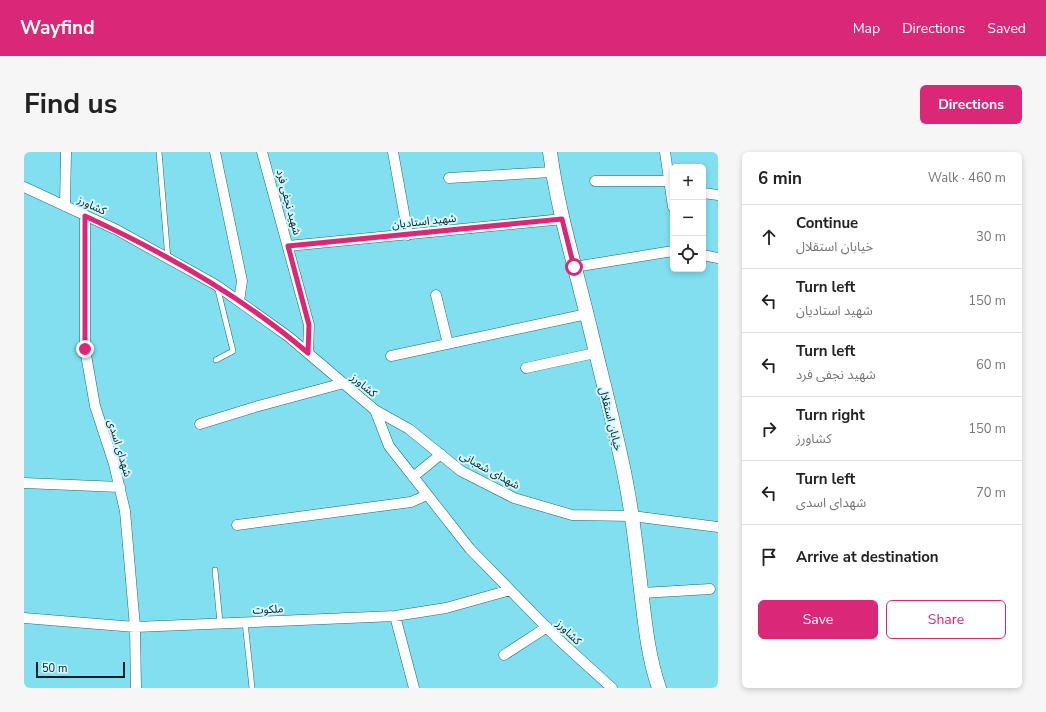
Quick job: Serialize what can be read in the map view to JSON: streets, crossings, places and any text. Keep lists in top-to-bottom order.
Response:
{
  "streets": {
    "street": [
      "شهید نجفی فرد",
      "کشاورز",
      "شهید استادیان",
      "خیابان استقلال",
      "شهدای اسدی",
      "شهدای شعبانی",
      "ملکوت"
    ]
  },
  "crossings": [
    ["شهید نجفی فرد", "کشاورز"],
    ["شهید نجفی فرد", "شهید استادیان"],
    ["کشاورز", "شهدای اسدی"],
    ["کشاورز", "شهدای شعبانی"],
    ["کشاورز", "ملکوت"],
    ["شهید استادیان", "خیابان استقلال"],
    ["خیابان استقلال", "شهدای شعبانی"],
    ["شهدای اسدی", "ملکوت"]
  ],
  "scale_bar": "50 m",
  "page": {
    "header": "Wayfind",
    "nav": ["Map", "Directions", "Saved"],
    "title": "Find us",
    "buttons": [
      "Directions",
      ["Save", "Share"]
    ],
    "heading": ["6 min", "Walk · 460 m"],
    "map_buttons": ["+", "−"],
    "list": [
      ["Continue", "خیابان استقلال", "30 m"],
      ["Turn left", "شهید استادیان", "150 m"],
      ["Turn left", "شهید نجفی فرد", "60 m"],
      ["Turn right", "کشاورز", "150 m"],
      ["Turn left", "شهدای اسدی", "70 m"],
      "Arrive at destination"
    ],
    "scale": "50 m"
  }
}
